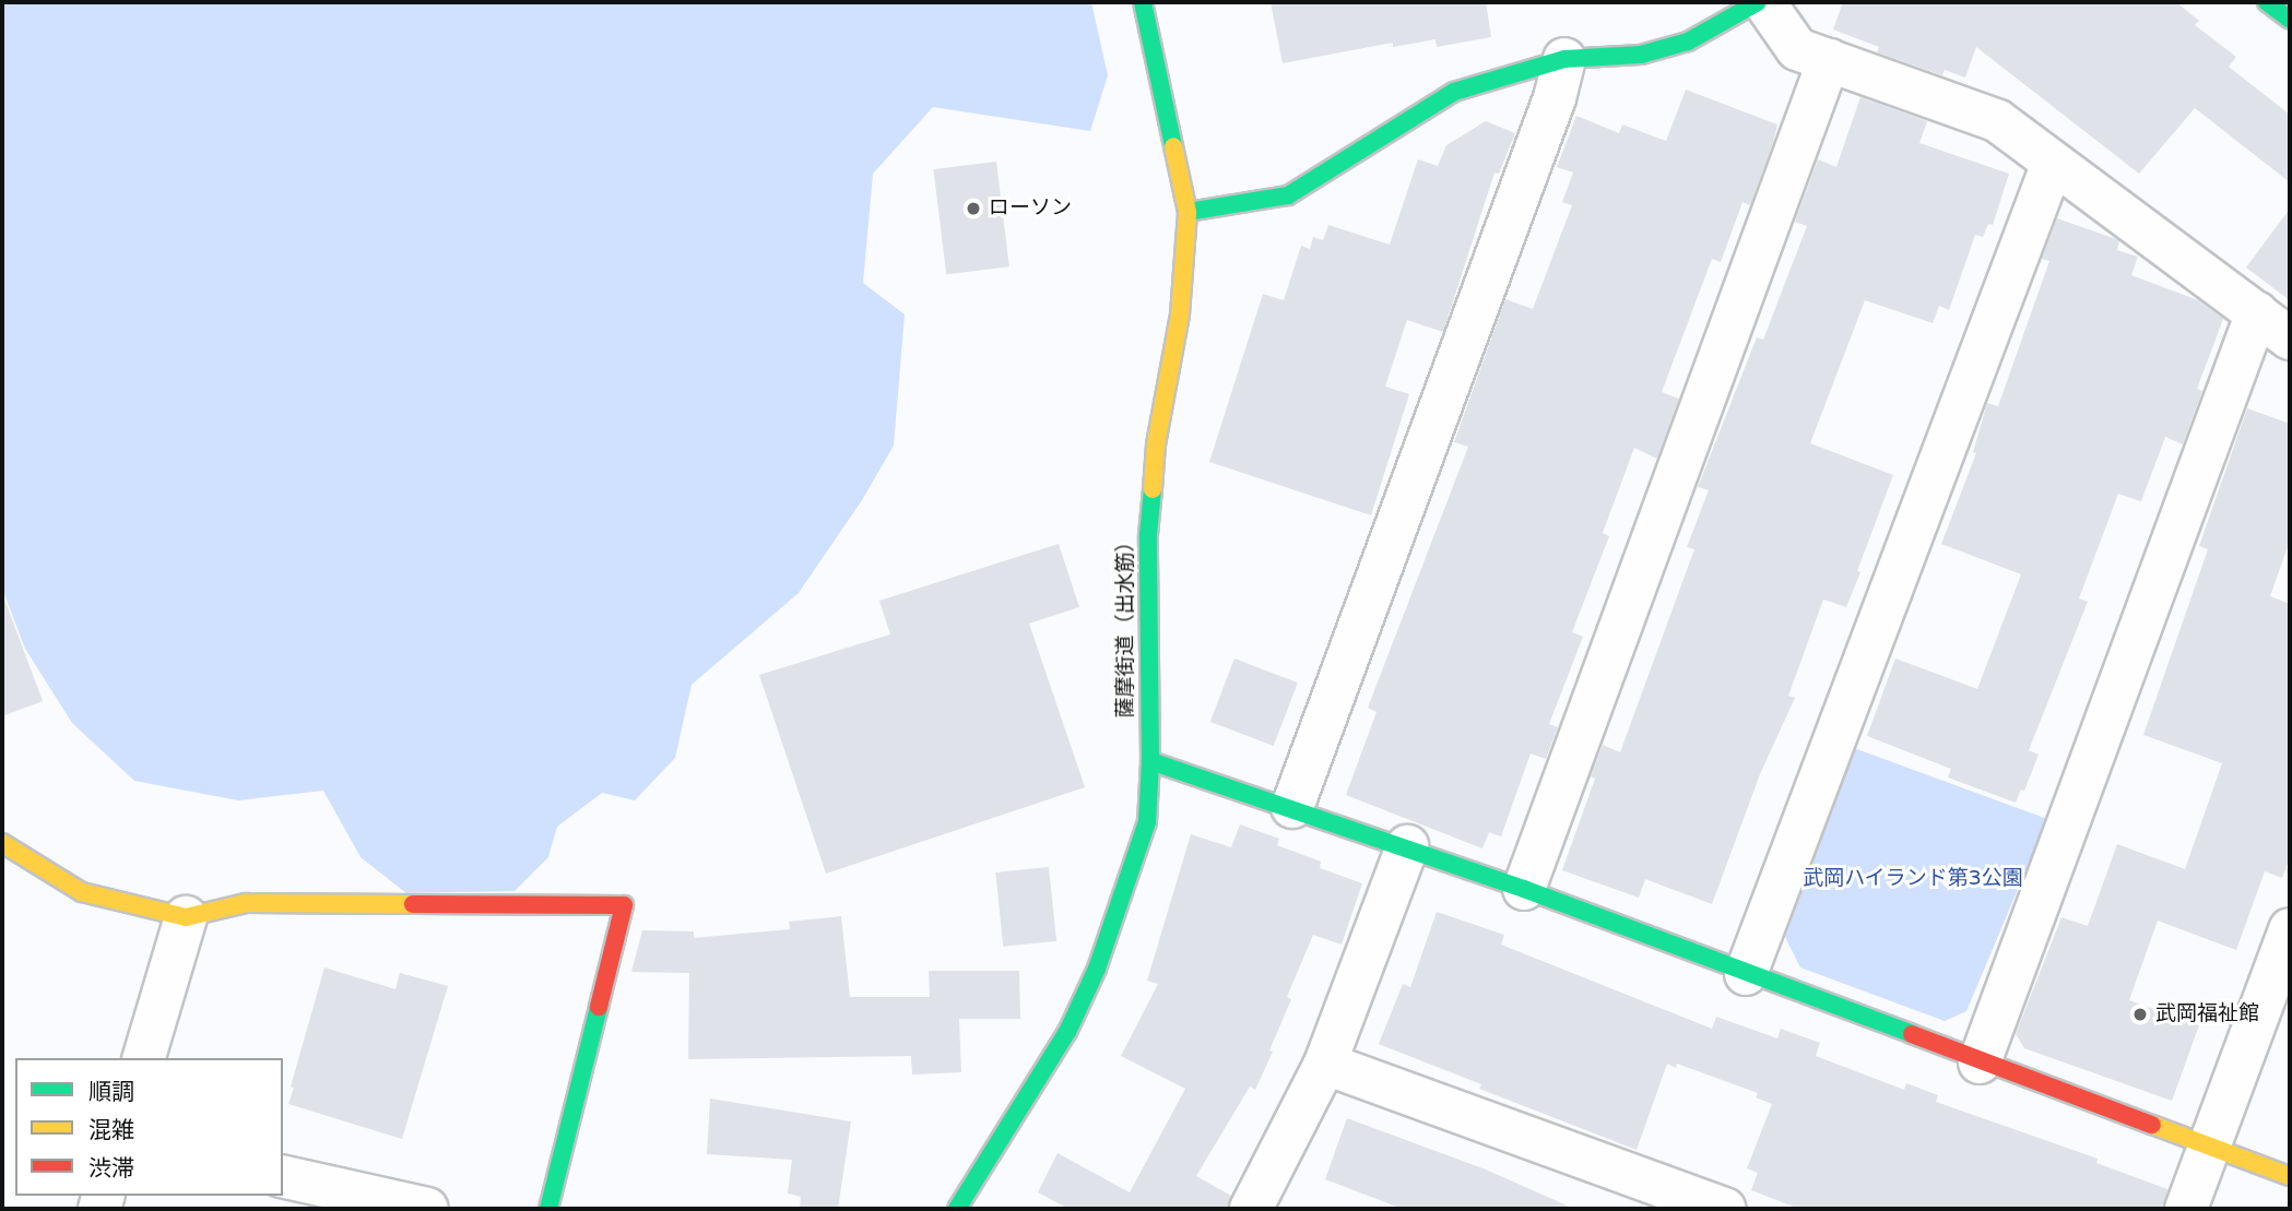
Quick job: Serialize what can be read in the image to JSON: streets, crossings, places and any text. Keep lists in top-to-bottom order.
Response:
{
  "streets": {
    "street": ["薩摩街道（出水筋）"]
  },
  "parks": ["武岡ハイランド第3公園"],
  "places": ["ローソン", "武岡福祉館"],
  "legend": ["順調", "混雑", "渋滞"]
}
